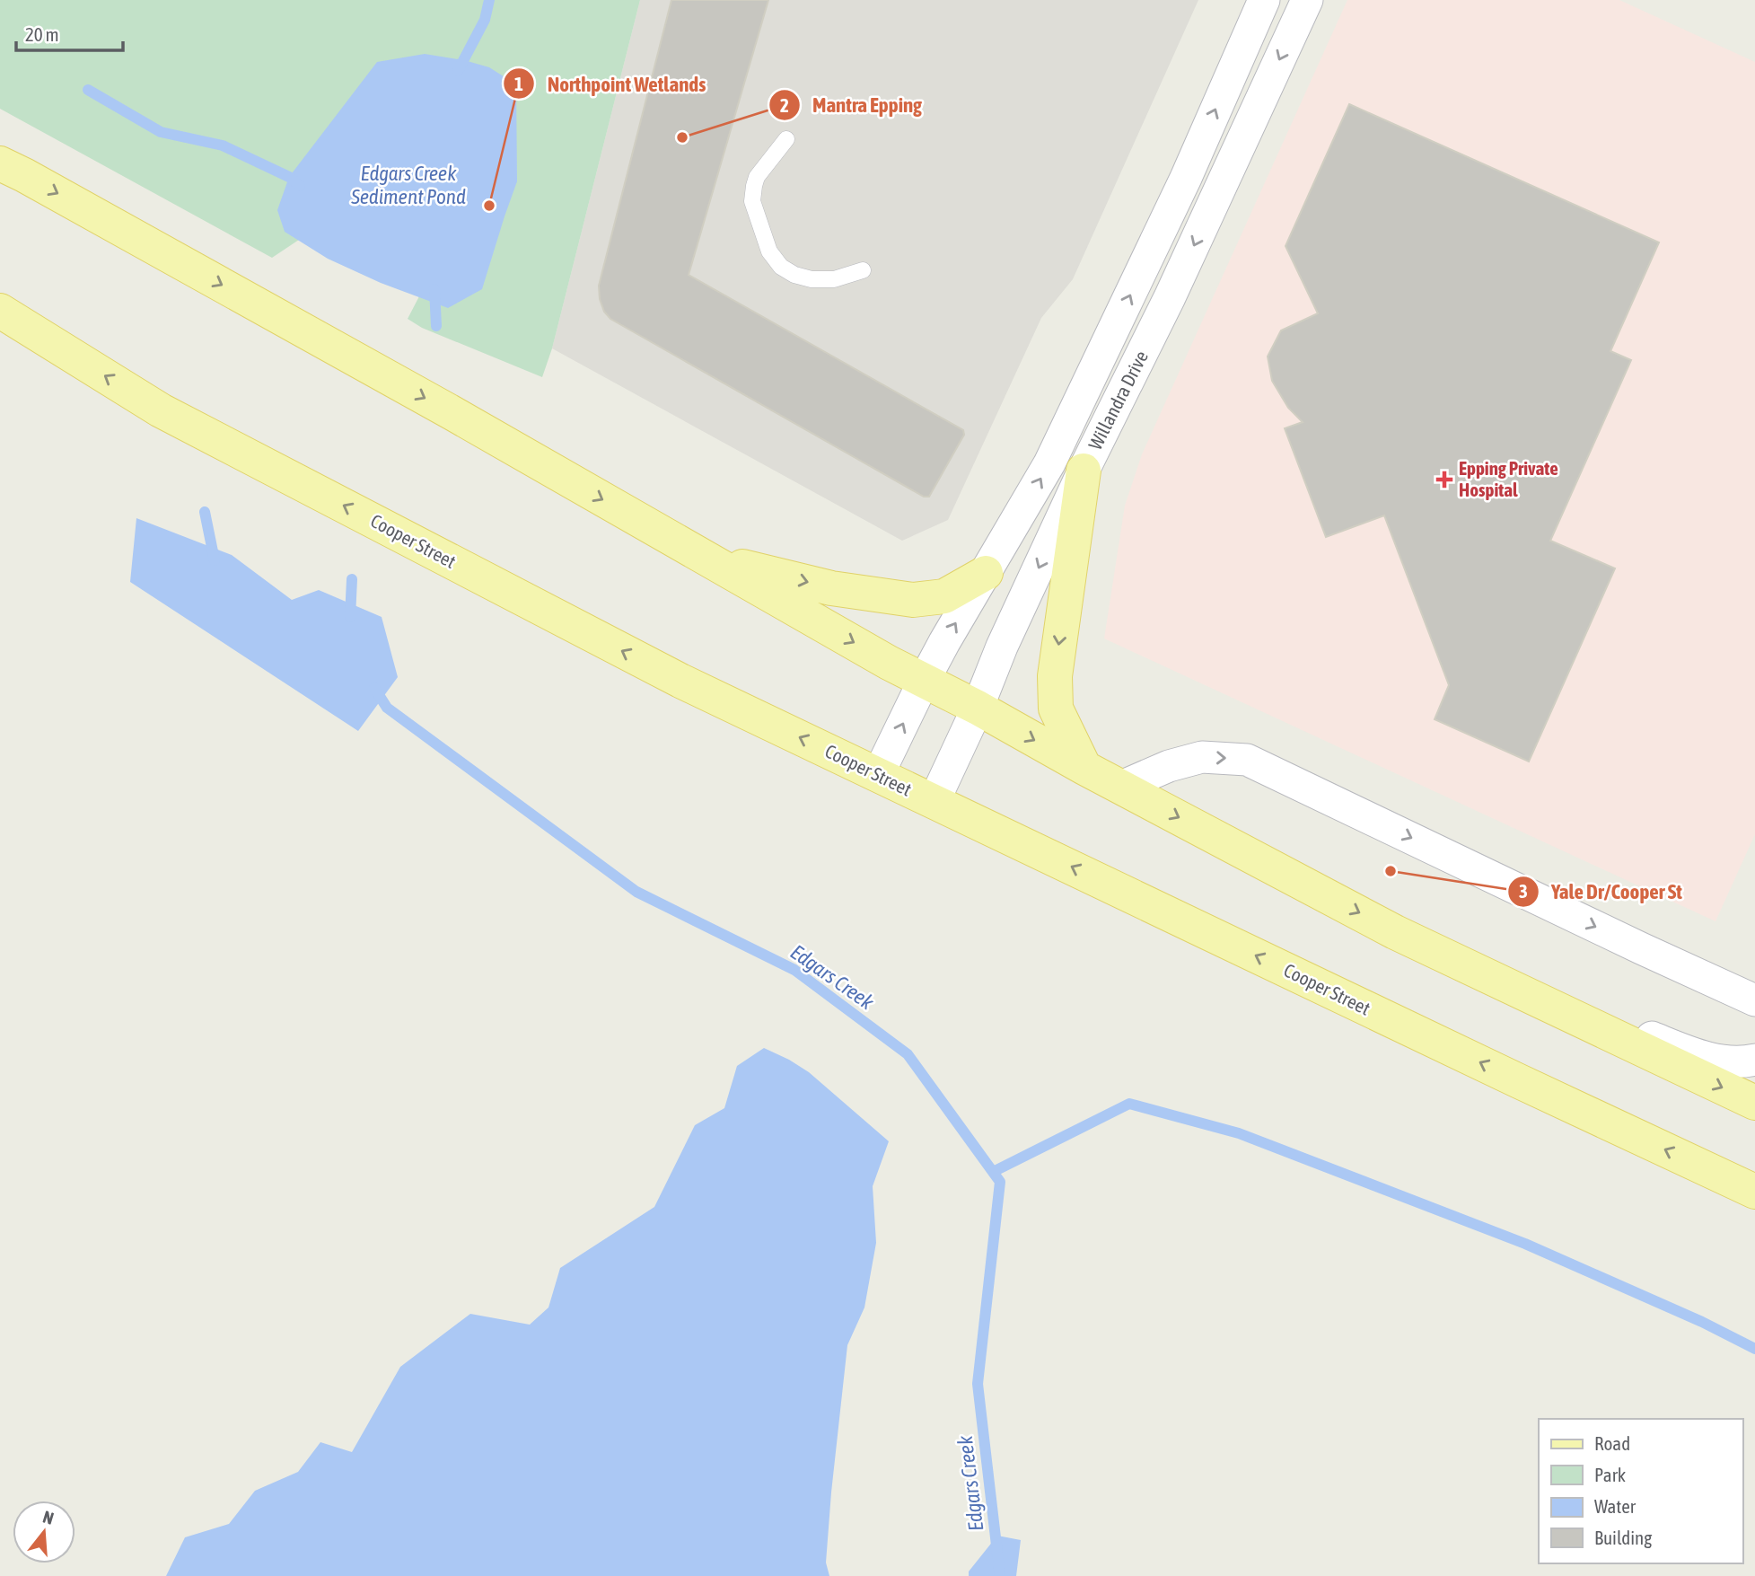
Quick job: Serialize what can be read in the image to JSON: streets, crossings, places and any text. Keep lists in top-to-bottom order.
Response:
{
  "streets": {
    "main road": ["Cooper Street"],
    "street": ["Willandra Drive"]
  },
  "crossings": [
    ["Willandra Drive", "Cooper Street"]
  ],
  "water": ["Edgars Creek Sediment Pond", "Edgars Creek"],
  "places": {
    "other": ["Mantra Epping", "Northpoint Wetlands", "Yale Dr/Cooper St"],
    "health": ["Epping Private Hospital"]
  },
  "legend": [
    "Road",
    "Park",
    "Water",
    "Building"
  ],
  "scale_bar": "20 m",
  "north": "top"
}
